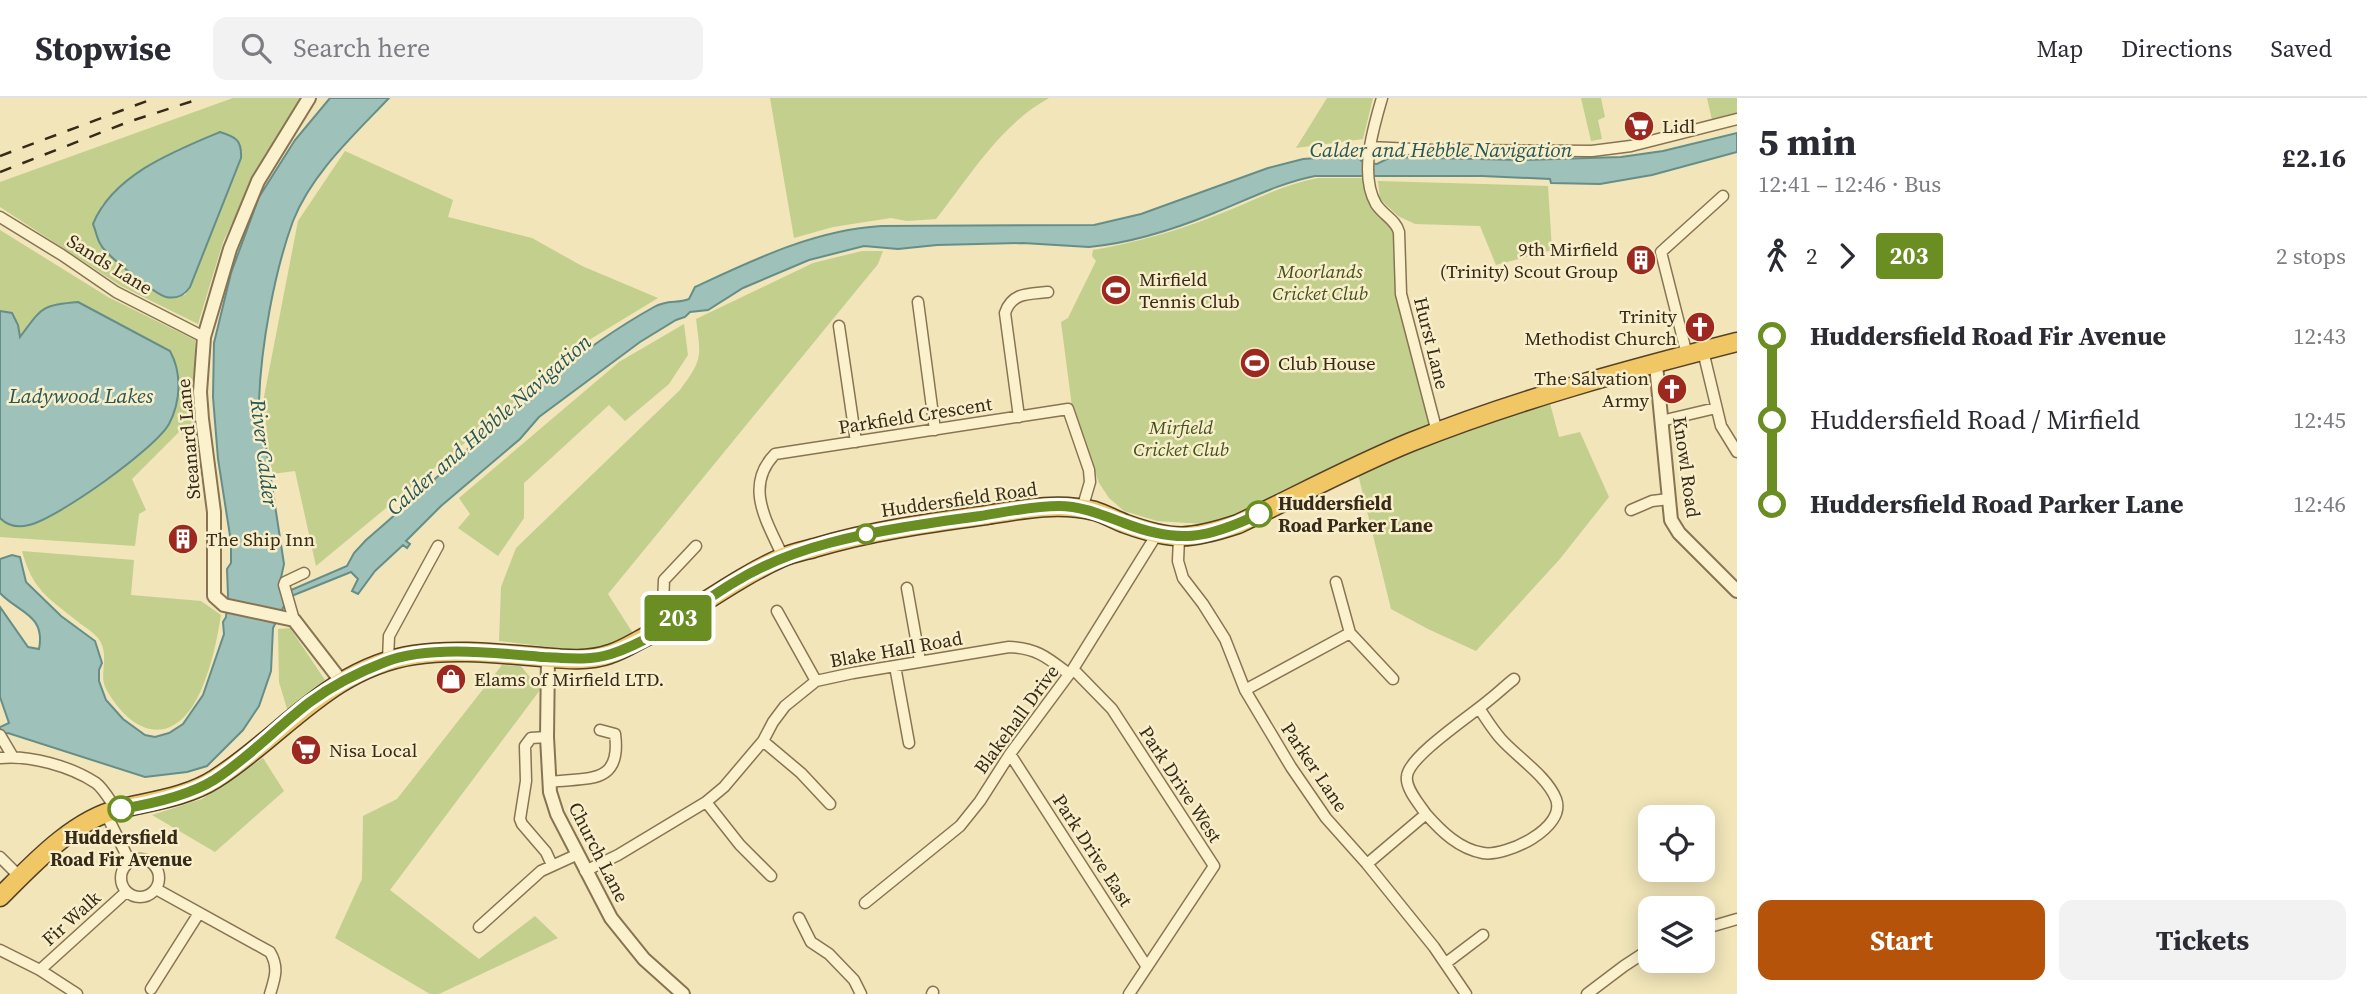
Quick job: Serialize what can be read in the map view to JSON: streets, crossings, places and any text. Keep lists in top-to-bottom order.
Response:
{
  "streets": {
    "highway": ["Huddersfield Road"],
    "street": [
      "Sands Lane",
      "Hurst Lane",
      "Parkfield Crescent",
      "Steanard Lane",
      "Knowl Road",
      "Blake Hall Road",
      "Blakehall Drive",
      "Parker Lane",
      "Park Drive West",
      "Park Drive East",
      "Church Lane",
      "Fir Walk"
    ]
  },
  "crossings": [
    ["Sands Lane", "Steanard Lane"],
    ["Hurst Lane", "Huddersfield Road"],
    ["Parkfield Crescent", "Huddersfield Road"],
    ["Knowl Road", "Huddersfield Road"],
    ["Huddersfield Road", "Blakehall Drive"],
    ["Huddersfield Road", "Parker Lane"],
    ["Huddersfield Road", "Church Lane"],
    ["Blake Hall Road", "Blakehall Drive"],
    ["Blake Hall Road", "Park Drive West"],
    ["Blake Hall Road", "Church Lane"],
    ["Blakehall Drive", "Park Drive West"],
    ["Blakehall Drive", "Park Drive East"],
    ["Park Drive West", "Park Drive East"]
  ],
  "water": ["Calder and Hebble Navigation", "Ladywood Lakes", "River Calder"],
  "parks": ["Moorlands Cricket Club", "Mirfield Cricket Club"],
  "places": {
    "supermarket": ["Lidl", "Nisa Local"],
    "building": ["9th Mirfield (Trinity) Scout Group", "The Ship Inn"],
    "sports": ["Mirfield Tennis Club", "Club House"],
    "church": ["Trinity Methodist Church", "The Salvation Army"],
    "other": ["Huddersfield Road Parker Lane", "Huddersfield Road Fir Avenue"],
    "shop": ["Elams of Mirfield LTD."]
  },
  "lines": ["bus line 203"],
  "page": {
    "header": "Stopwise",
    "search": "Search here",
    "nav": ["Map", "Directions", "Saved"],
    "on_map": "203",
    "heading": ["5 min", "12:41 – 12:46 · Bus", "£2.16"],
    "legs": ["2", "203", "2 stops"],
    "list": [
      {
        "name": "Huddersfield Road Fir Avenue",
        "value": "12:43"
      },
      {
        "name": "Huddersfield Road / Mirfield",
        "value": "12:45"
      },
      {
        "name": "Huddersfield Road Parker Lane",
        "value": "12:46"
      }
    ],
    "buttons": ["Start", "Tickets"]
  }
}
